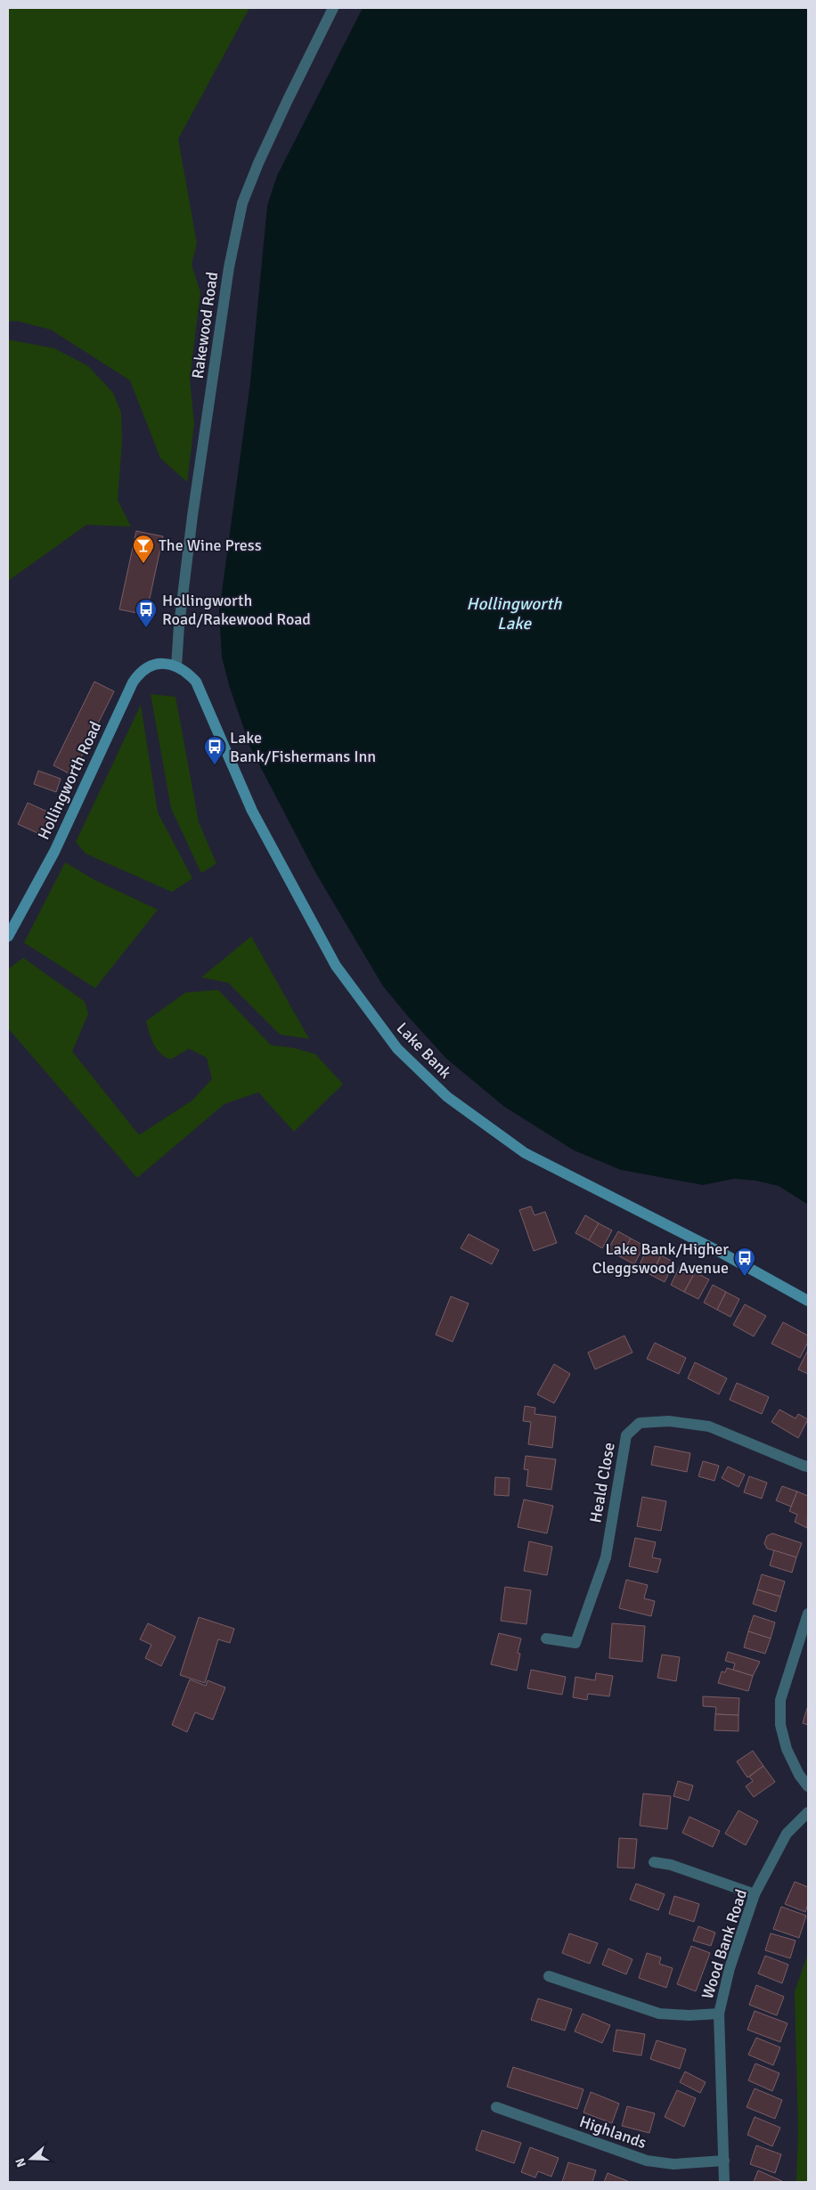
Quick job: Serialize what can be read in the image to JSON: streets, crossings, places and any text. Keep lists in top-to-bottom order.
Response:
{
  "streets": {
    "main road": ["Hollingworth Road", "Lake Bank"],
    "street": [
      "Rakewood Road",
      "Heald Close",
      "Wood Bank Road",
      "Highlands"
    ]
  },
  "crossings": [
    ["Rakewood Road", "Hollingworth Road"],
    ["Rakewood Road", "Lake Bank"],
    ["Hollingworth Road", "Lake Bank"],
    ["Wood Bank Road", "Highlands"]
  ],
  "water": ["Hollingworth Lake"],
  "places": {
    "bar": ["The Wine Press"],
    "bus stop": ["Hollingworth Road/Rakewood Road", "Lake Bank/Fishermans Inn", "Lake Bank/Higher Cleggswood Avenue"]
  },
  "north": "left"
}
